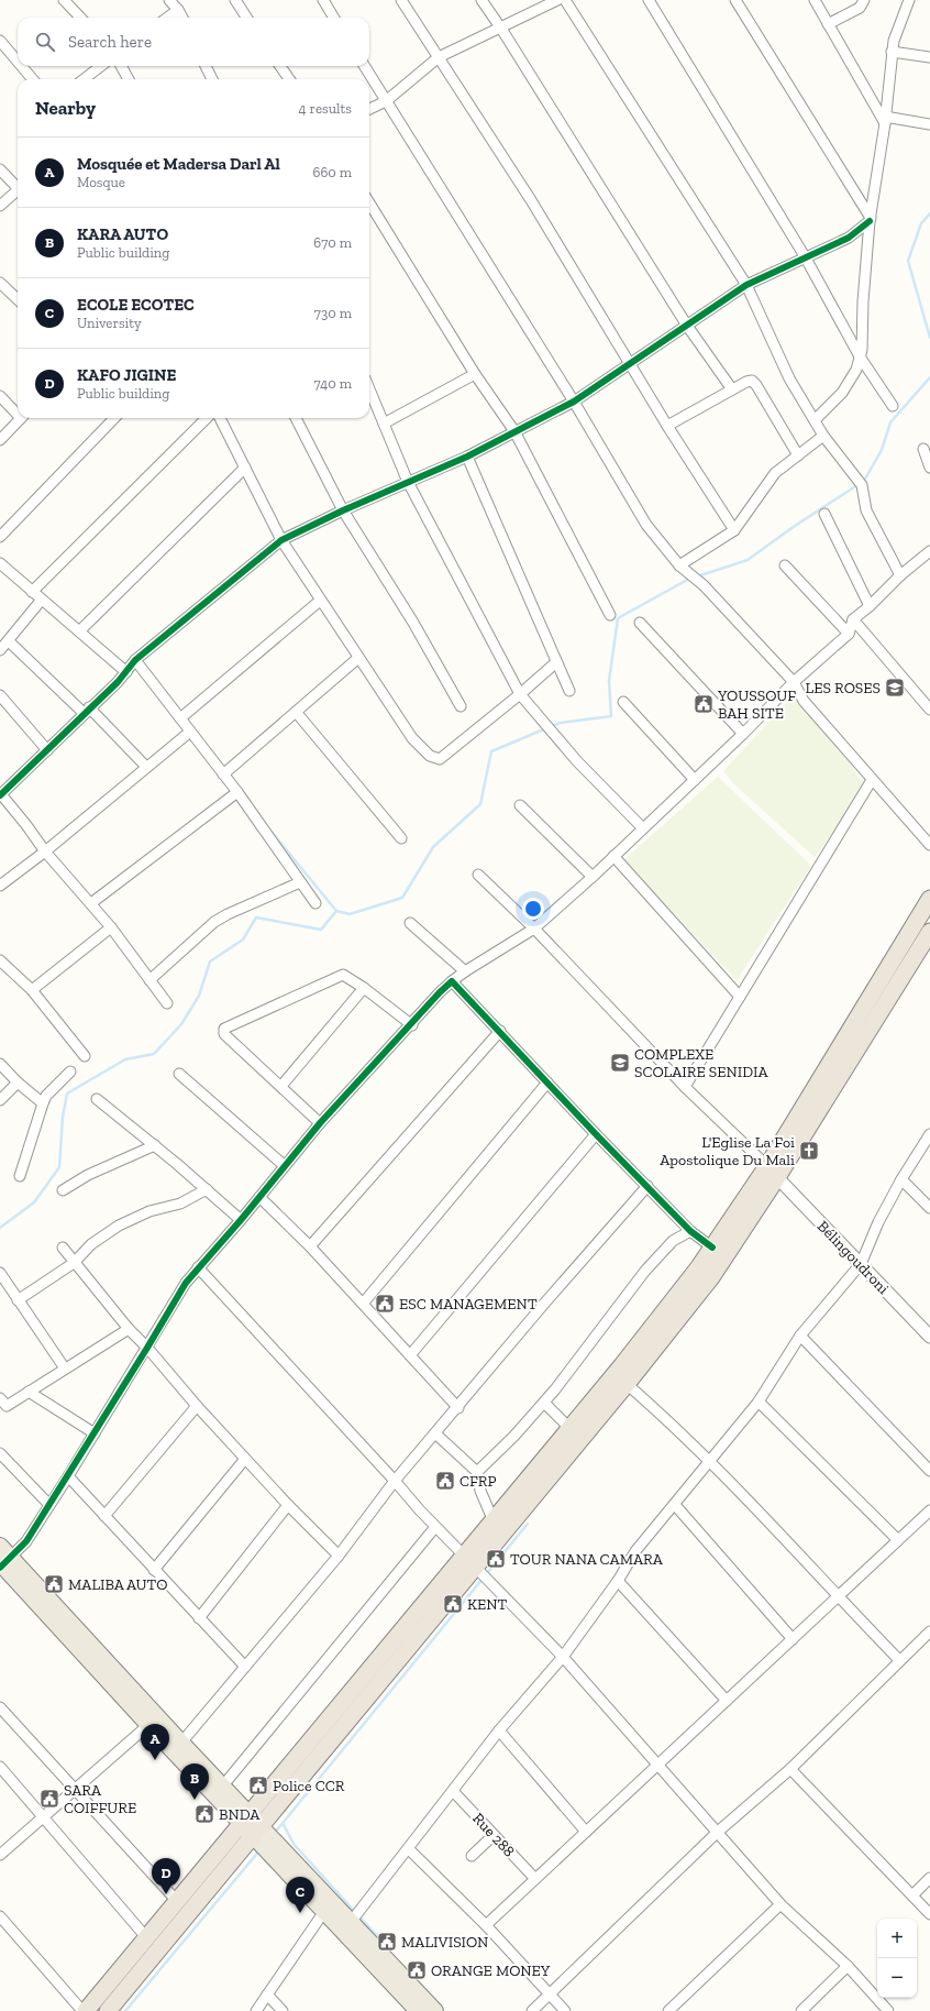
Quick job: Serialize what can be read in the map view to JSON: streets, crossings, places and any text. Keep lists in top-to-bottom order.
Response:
{
  "streets": {
    "street": ["Bélingoudroni", "Rue 288"]
  },
  "places": {
    "school or university": ["LES ROSES", "COMPLEXE SCOLAIRE SENIDIA"],
    "public building": [
      "YOUSSOUF BAH SITE",
      "ESC MANAGEMENT",
      "CFRP",
      "TOUR NANA CAMARA",
      "MALIBA AUTO",
      "KENT",
      "Police CCR",
      "SARA COIFFURE",
      "BNDA",
      "MALIVISION",
      "ORANGE MONEY"
    ],
    "church": ["L'Eglise La Foi Apostolique Du Mali"]
  },
  "page": {
    "search": "Search here",
    "heading": ["Nearby", "4 results"],
    "list": [
      {
        "mark": "A",
        "name": "Mosquée et Madersa Darl Al",
        "note": "Mosque",
        "value": "660 m"
      },
      {
        "mark": "B",
        "name": "KARA AUTO",
        "note": "Public building",
        "value": "670 m"
      },
      {
        "mark": "C",
        "name": "ECOLE ECOTEC",
        "note": "University",
        "value": "730 m"
      },
      {
        "mark": "D",
        "name": "KAFO JIGINE",
        "note": "Public building",
        "value": "740 m"
      }
    ],
    "pins": [
      "A",
      "B",
      "D",
      "C"
    ],
    "map_buttons": ["+", "−"]
  }
}
